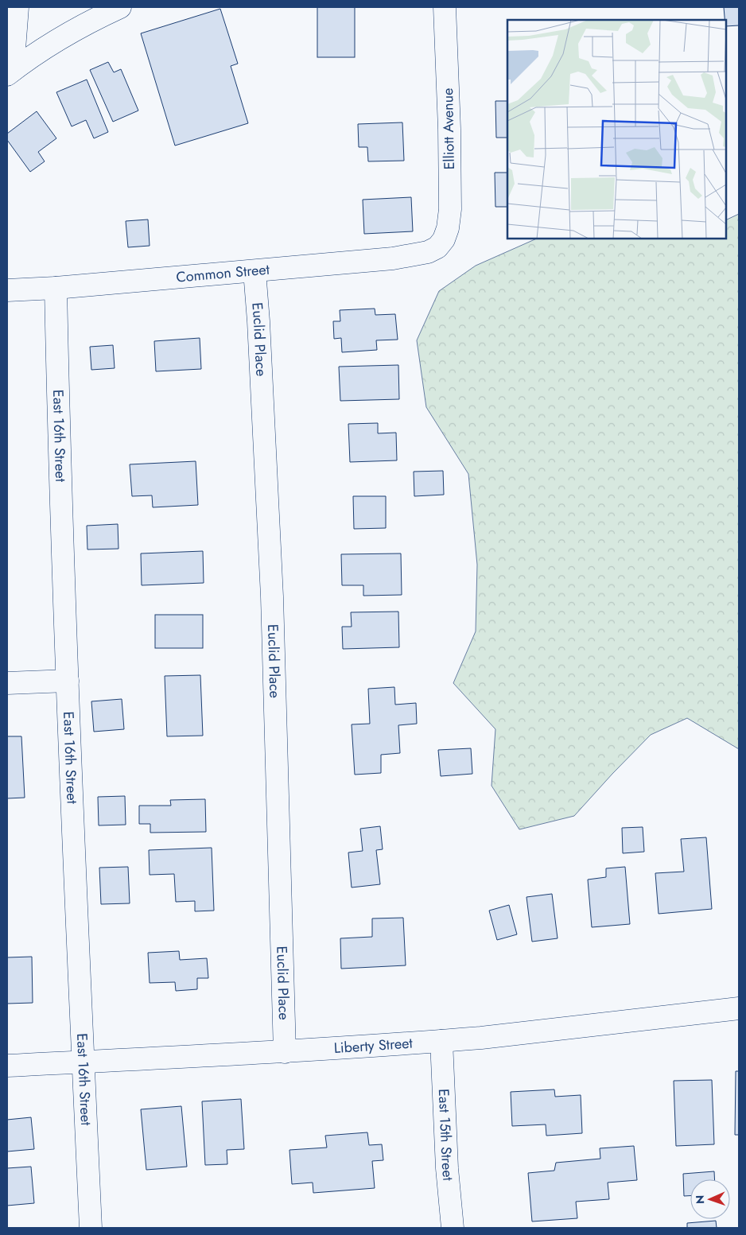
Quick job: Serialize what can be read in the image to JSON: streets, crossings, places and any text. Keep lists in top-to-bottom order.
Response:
{
  "streets": {
    "street": [
      "Elliott Avenue",
      "Common Street",
      "Euclid Place",
      "East 16th Street",
      "Liberty Street",
      "East 15th Street"
    ]
  },
  "crossings": [
    ["Elliott Avenue", "Common Street"],
    ["Common Street", "Euclid Place"],
    ["Common Street", "East 16th Street"],
    ["Euclid Place", "Liberty Street"],
    ["East 16th Street", "Liberty Street"],
    ["Liberty Street", "East 15th Street"]
  ],
  "north": "left"
}
